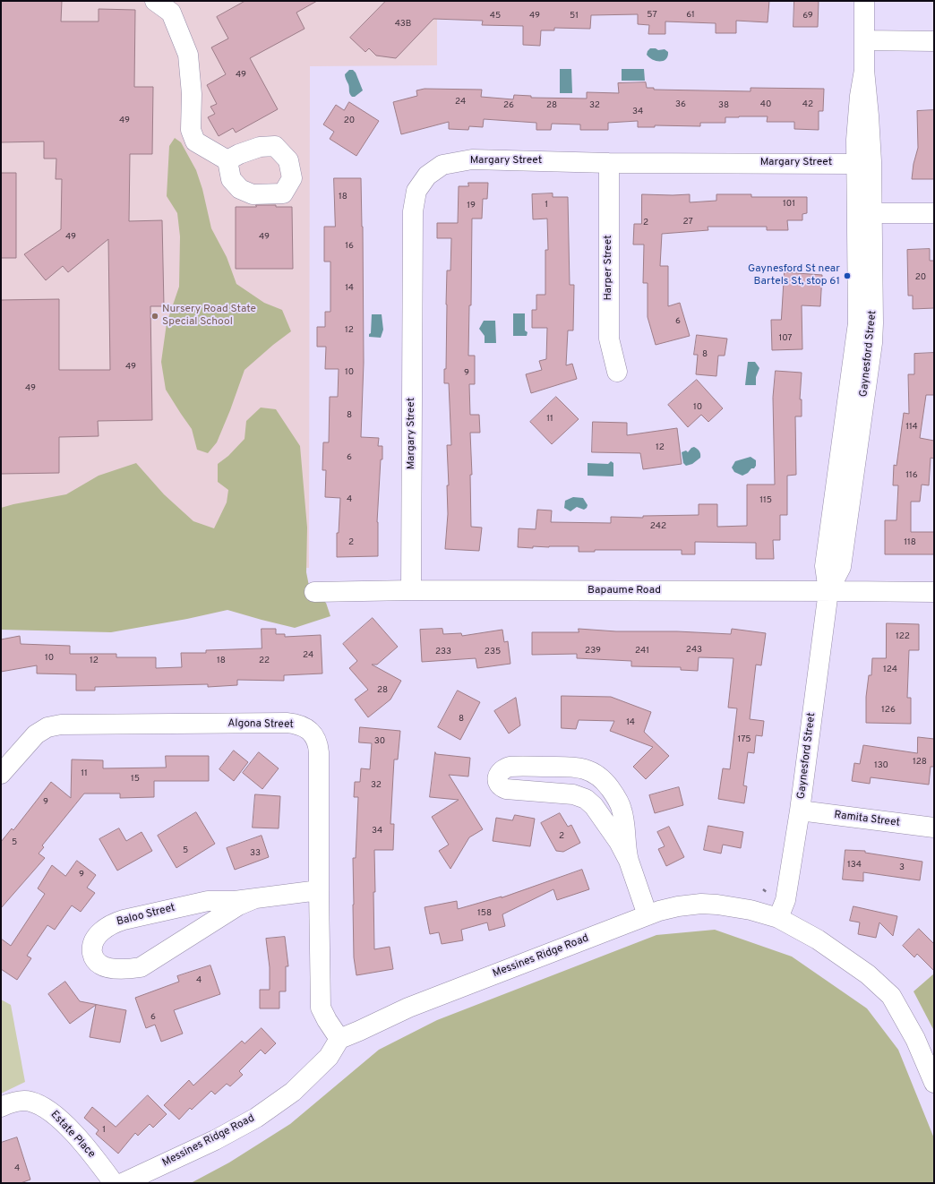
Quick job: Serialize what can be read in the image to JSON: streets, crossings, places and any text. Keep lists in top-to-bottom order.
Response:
{
  "streets": {
    "street": [
      "Margary Street",
      "Harper Street",
      "Gaynesford Street",
      "Bapaume Road",
      "Algona Street",
      "Ramita Street",
      "Baloo Street",
      "Messines Ridge Road",
      "Estate Place"
    ]
  },
  "crossings": [
    ["Margary Street", "Harper Street"],
    ["Margary Street", "Gaynesford Street"],
    ["Margary Street", "Bapaume Road"],
    ["Gaynesford Street", "Bapaume Road"],
    ["Gaynesford Street", "Ramita Street"],
    ["Gaynesford Street", "Messines Ridge Road"],
    ["Algona Street", "Baloo Street"],
    ["Algona Street", "Messines Ridge Road"]
  ],
  "places": ["Gaynesford St near Bartels St, stop 61", "Nursery Road State Special School"],
  "house_numbers": [
    "57",
    "61",
    "45",
    "49",
    "51",
    "69",
    "43B",
    "49",
    "24",
    "36",
    "40",
    "42",
    "26",
    "28",
    "32",
    "38",
    "34",
    "49",
    "20",
    "18",
    "101",
    "1",
    "19",
    "27",
    "2",
    "49",
    "49",
    "16",
    "20",
    "14",
    "6",
    "12",
    "107",
    "8",
    "49",
    "10",
    "9",
    "49",
    "10",
    "8",
    "11",
    "114",
    "12",
    "6",
    "116",
    "4",
    "115",
    "242",
    "2",
    "118",
    "122",
    "243",
    "239",
    "241",
    "233",
    "235",
    "24",
    "10",
    "12",
    "18",
    "22",
    "124",
    "28",
    "126",
    "8",
    "14",
    "175",
    "30",
    "128",
    "130",
    "11",
    "15",
    "32",
    "9",
    "34",
    "2",
    "5",
    "5",
    "33",
    "134",
    "3",
    "9",
    "158",
    "4",
    "6",
    "1",
    "4"
  ]
}
